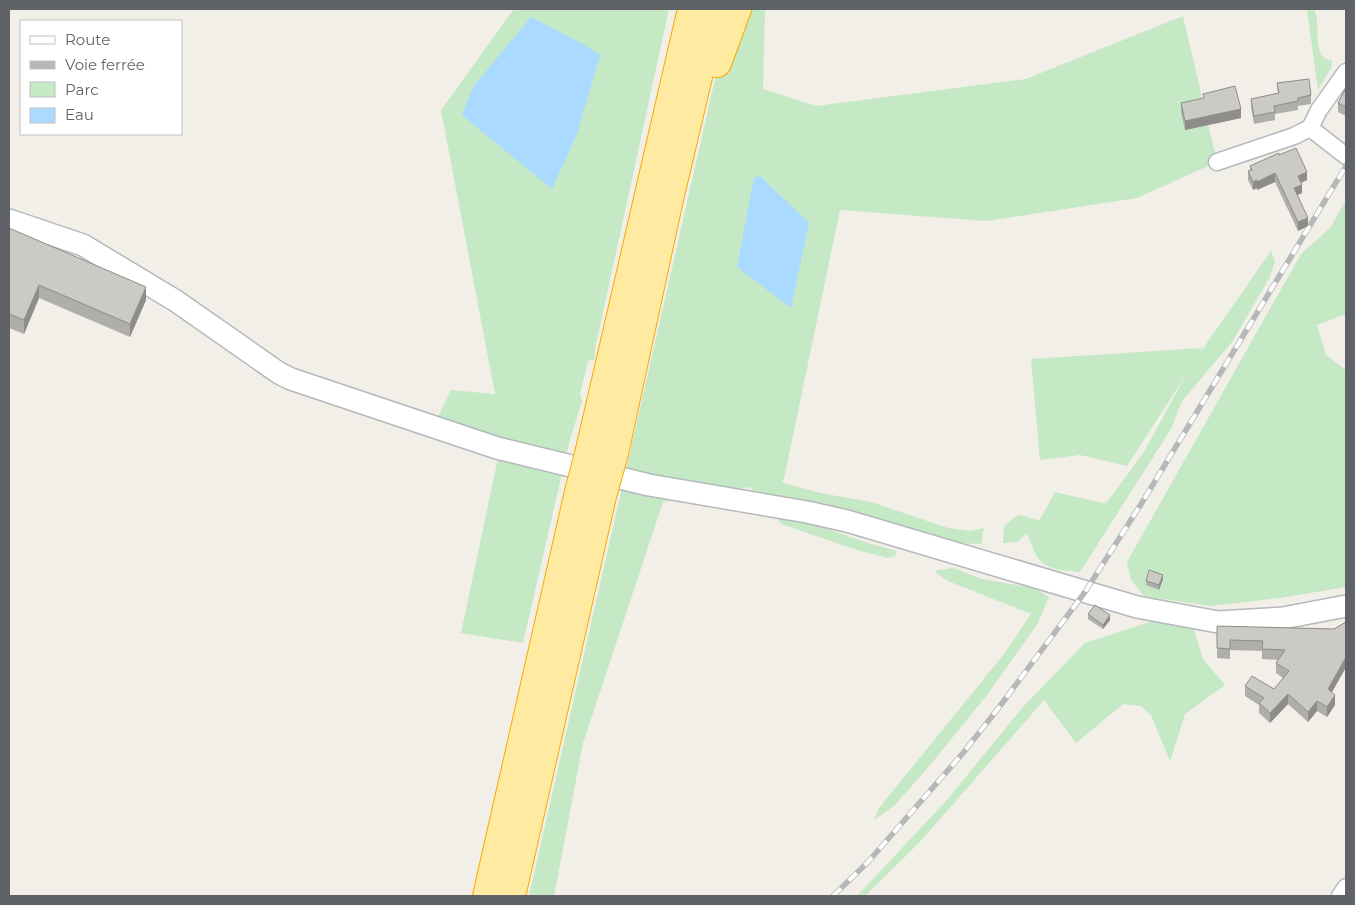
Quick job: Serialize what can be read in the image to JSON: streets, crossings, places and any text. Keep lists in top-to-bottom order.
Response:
{
  "legend": [
    "Route",
    "Voie ferrée",
    "Parc",
    "Eau"
  ]
}
